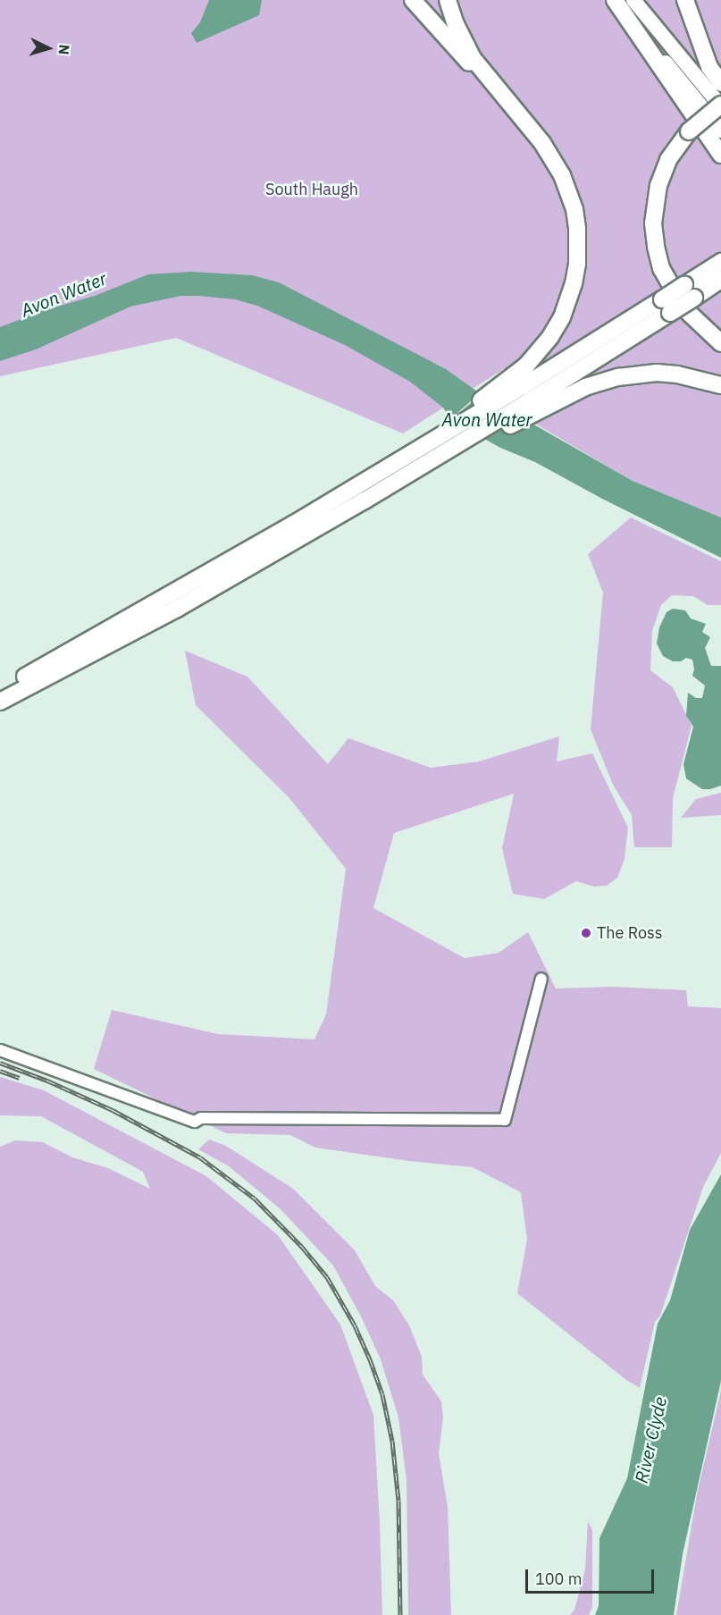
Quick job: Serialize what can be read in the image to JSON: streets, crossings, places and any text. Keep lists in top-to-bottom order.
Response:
{
  "water": ["Avon Water", "River Clyde"],
  "parks": ["South Haugh"],
  "places": ["The Ross"],
  "scale_bar": "100 m",
  "north": "right"
}
